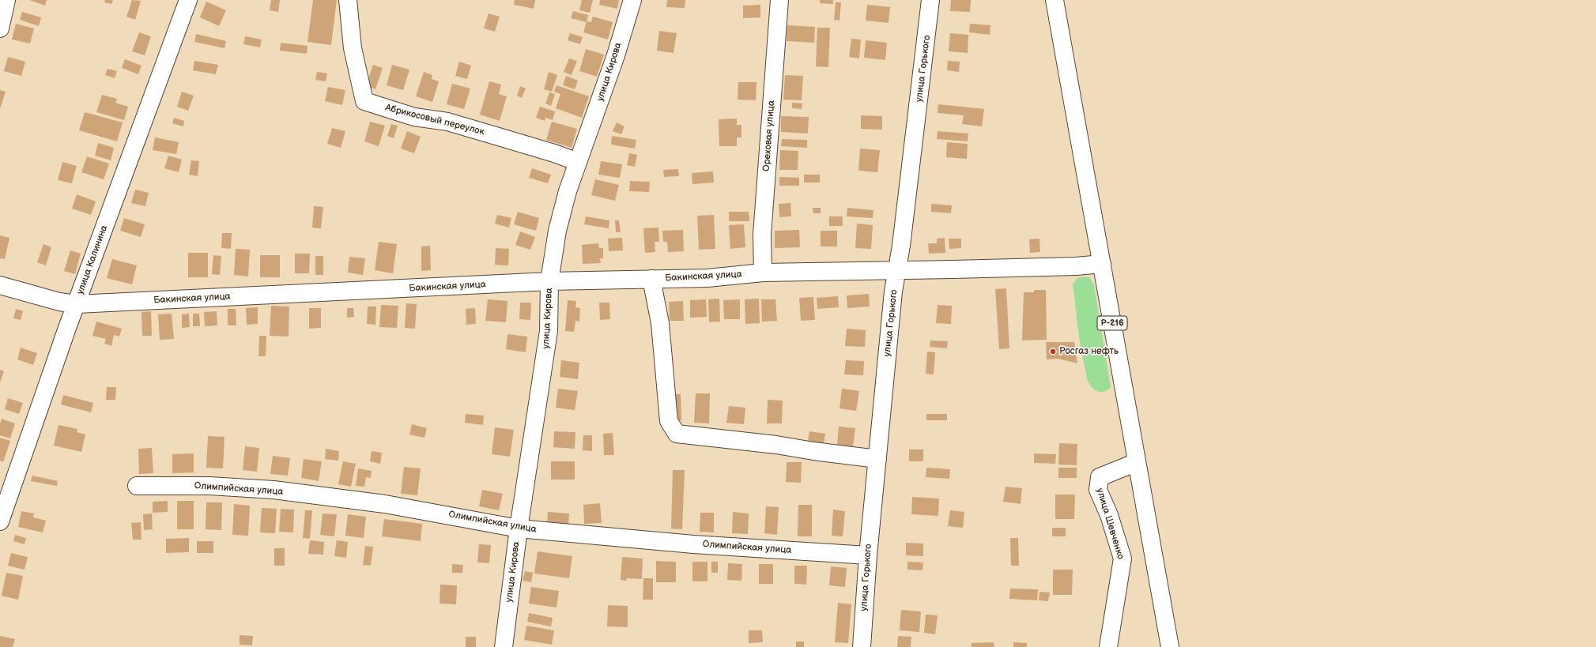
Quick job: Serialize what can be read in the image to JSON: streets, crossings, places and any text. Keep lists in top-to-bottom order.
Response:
{
  "streets": {
    "main road": [
      "улица Горького",
      "улица Кирова",
      "Абрикосовый переулок",
      "Ореховая улица",
      "улица Калинина",
      "Бакинская улица",
      "Р-216",
      "Олимпийская улица",
      "улица Шевченко"
    ]
  },
  "crossings": [
    ["улица Горького", "Бакинская улица"],
    ["улица Горького", "Олимпийская улица"],
    ["улица Кирова", "Абрикосовый переулок"],
    ["улица Кирова", "Бакинская улица"],
    ["улица Кирова", "Олимпийская улица"],
    ["Ореховая улица", "Бакинская улица"],
    ["улица Калинина", "Бакинская улица"],
    ["Бакинская улица", "Р-216"],
    ["Р-216", "улица Шевченко"]
  ],
  "places": ["Росгаз нефть"]
}
